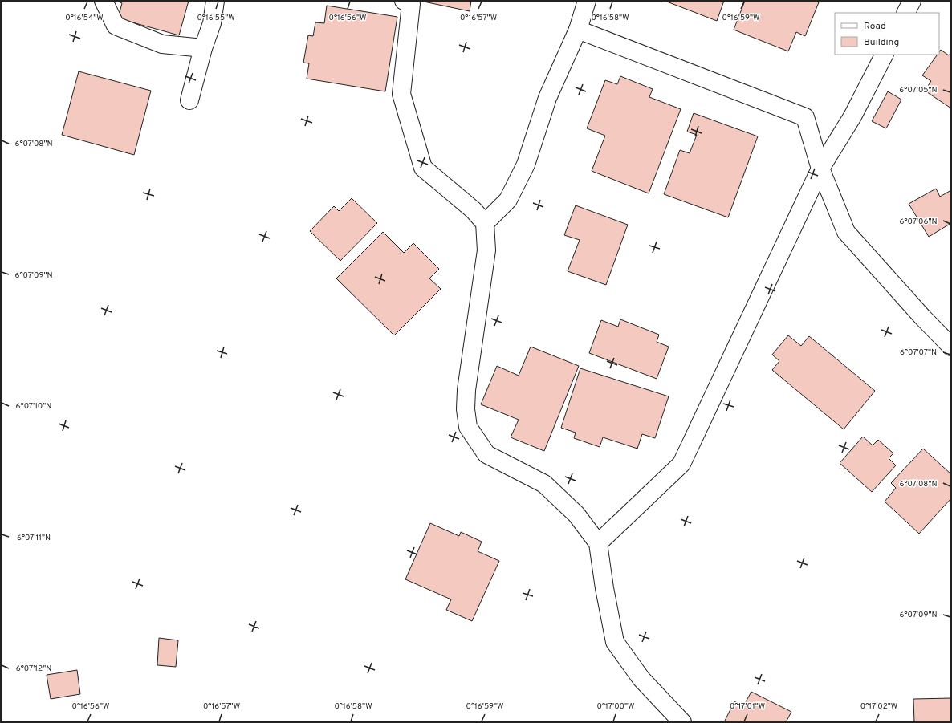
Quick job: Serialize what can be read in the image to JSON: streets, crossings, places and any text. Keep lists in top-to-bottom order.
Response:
{
  "legend": ["Road", "Building"],
  "coordinates": [
    "0°16'58\"W",
    "0°16'59\"W",
    "0°16'54\"W",
    "0°16'55\"W",
    "0°16'56\"W",
    "0°16'57\"W",
    "6°07'05\"N",
    "6°07'08\"N",
    "6°07'06\"N",
    "6°07'09\"N",
    "6°07'07\"N",
    "6°07'10\"N",
    "6°07'11\"N",
    "6°07'12\"N",
    "0°17'00\"W",
    "0°17'01\"W",
    "0°17'02\"W"
  ]
}
